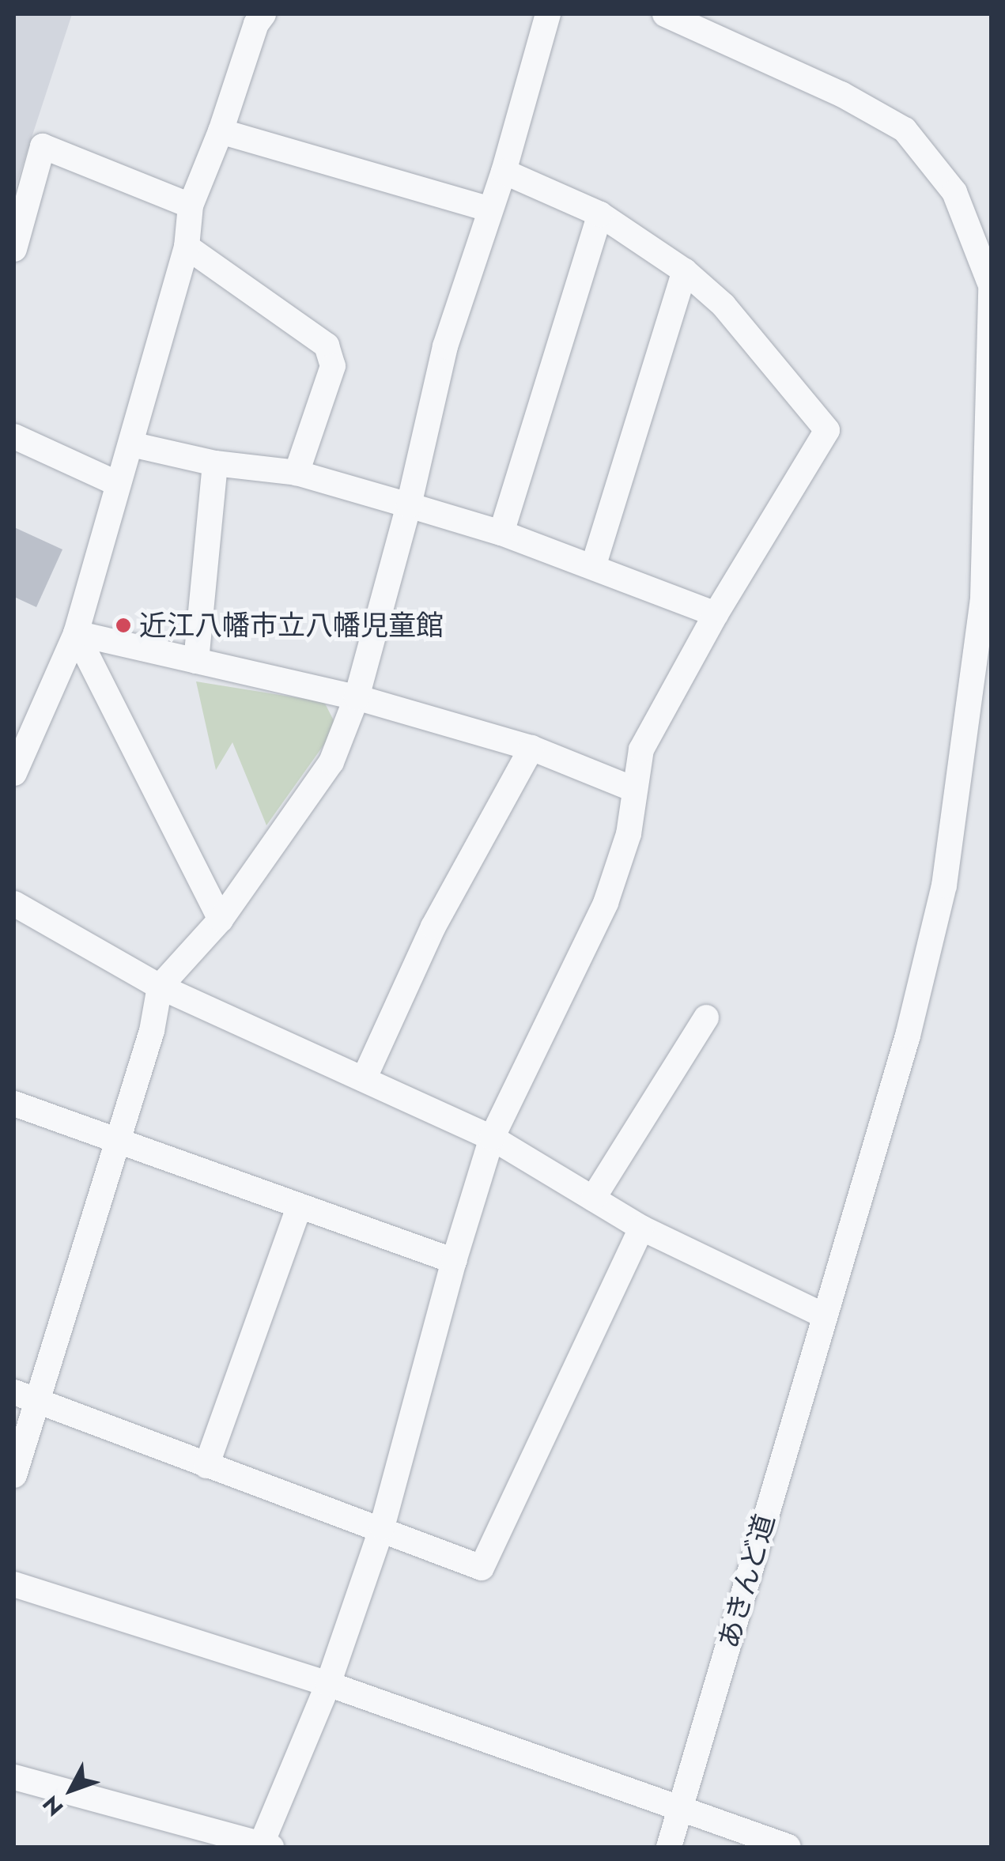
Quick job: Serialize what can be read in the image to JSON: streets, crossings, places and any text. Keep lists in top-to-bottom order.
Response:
{
  "streets": {
    "street": ["あきんど道"]
  },
  "places": ["近江八幡市立八幡児童館"],
  "north": "bottom left"
}
